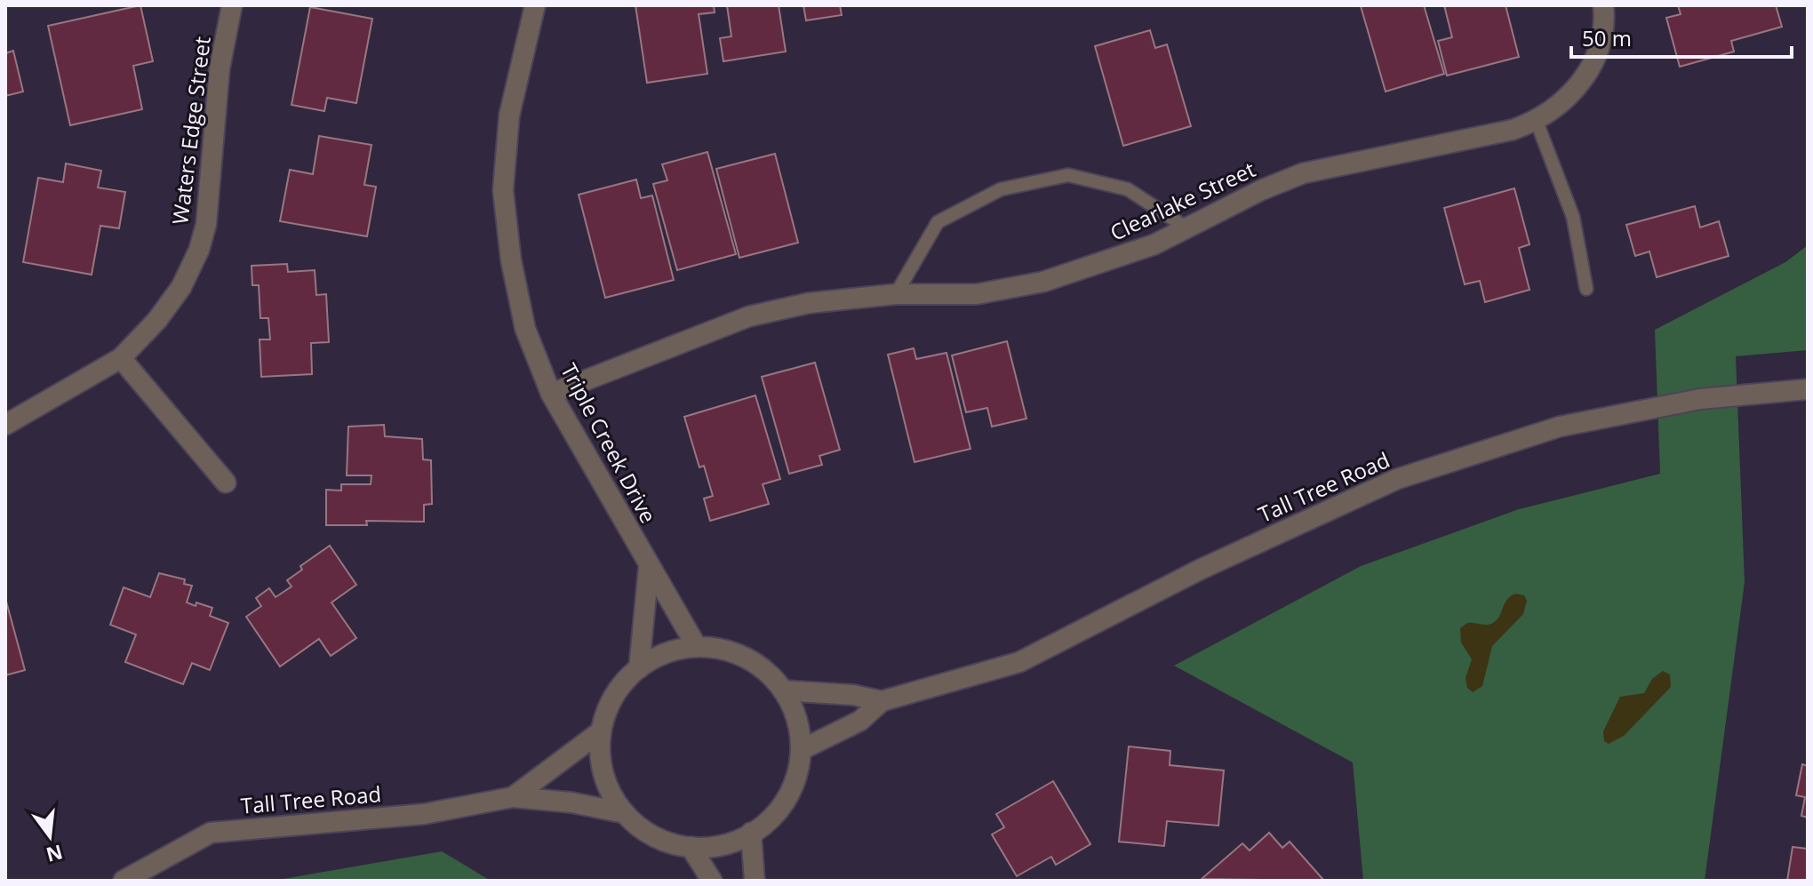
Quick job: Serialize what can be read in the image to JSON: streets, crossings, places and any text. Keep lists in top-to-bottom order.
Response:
{
  "streets": {
    "street": [
      "Waters Edge Street",
      "Clearlake Street",
      "Triple Creek Drive",
      "Tall Tree Road"
    ]
  },
  "crossings": [
    ["Clearlake Street", "Triple Creek Drive"],
    ["Triple Creek Drive", "Tall Tree Road"]
  ],
  "scale_bar": "50 m",
  "north": "bottom"
}
